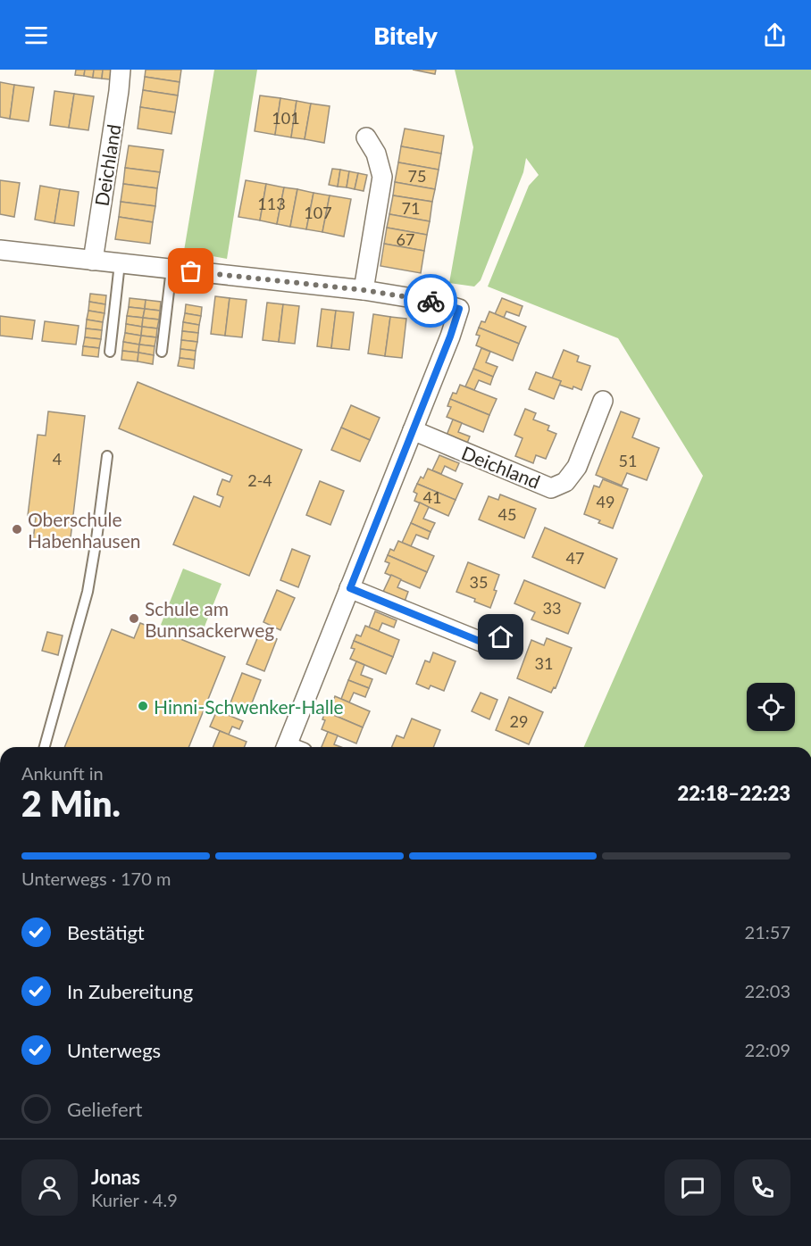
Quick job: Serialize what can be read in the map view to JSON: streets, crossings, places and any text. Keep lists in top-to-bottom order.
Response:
{
  "streets": {
    "street": ["Deichland"]
  },
  "places": ["Oberschule Habenhausen", "Schule am Bunnsackerweg", "Hinni-Schwenker-Halle"],
  "house_numbers": [
    "101",
    "75",
    "113",
    "71",
    "107",
    "67",
    "4",
    "51",
    "2-4",
    "41",
    "49",
    "45",
    "47",
    "35",
    "33",
    "31",
    "29"
  ],
  "page": {
    "header": "Bitely",
    "heading": ["2 Min.", "Ankunft in", "22:18–22:23"],
    "panel": ["Jonas", "Kurier · 4.9"],
    "bar": "Unterwegs · 170 m",
    "list": [
      ["Bestätigt", "21:57"],
      ["In Zubereitung", "22:03"],
      ["Unterwegs", "22:09"],
      "Geliefert"
    ]
  }
}
